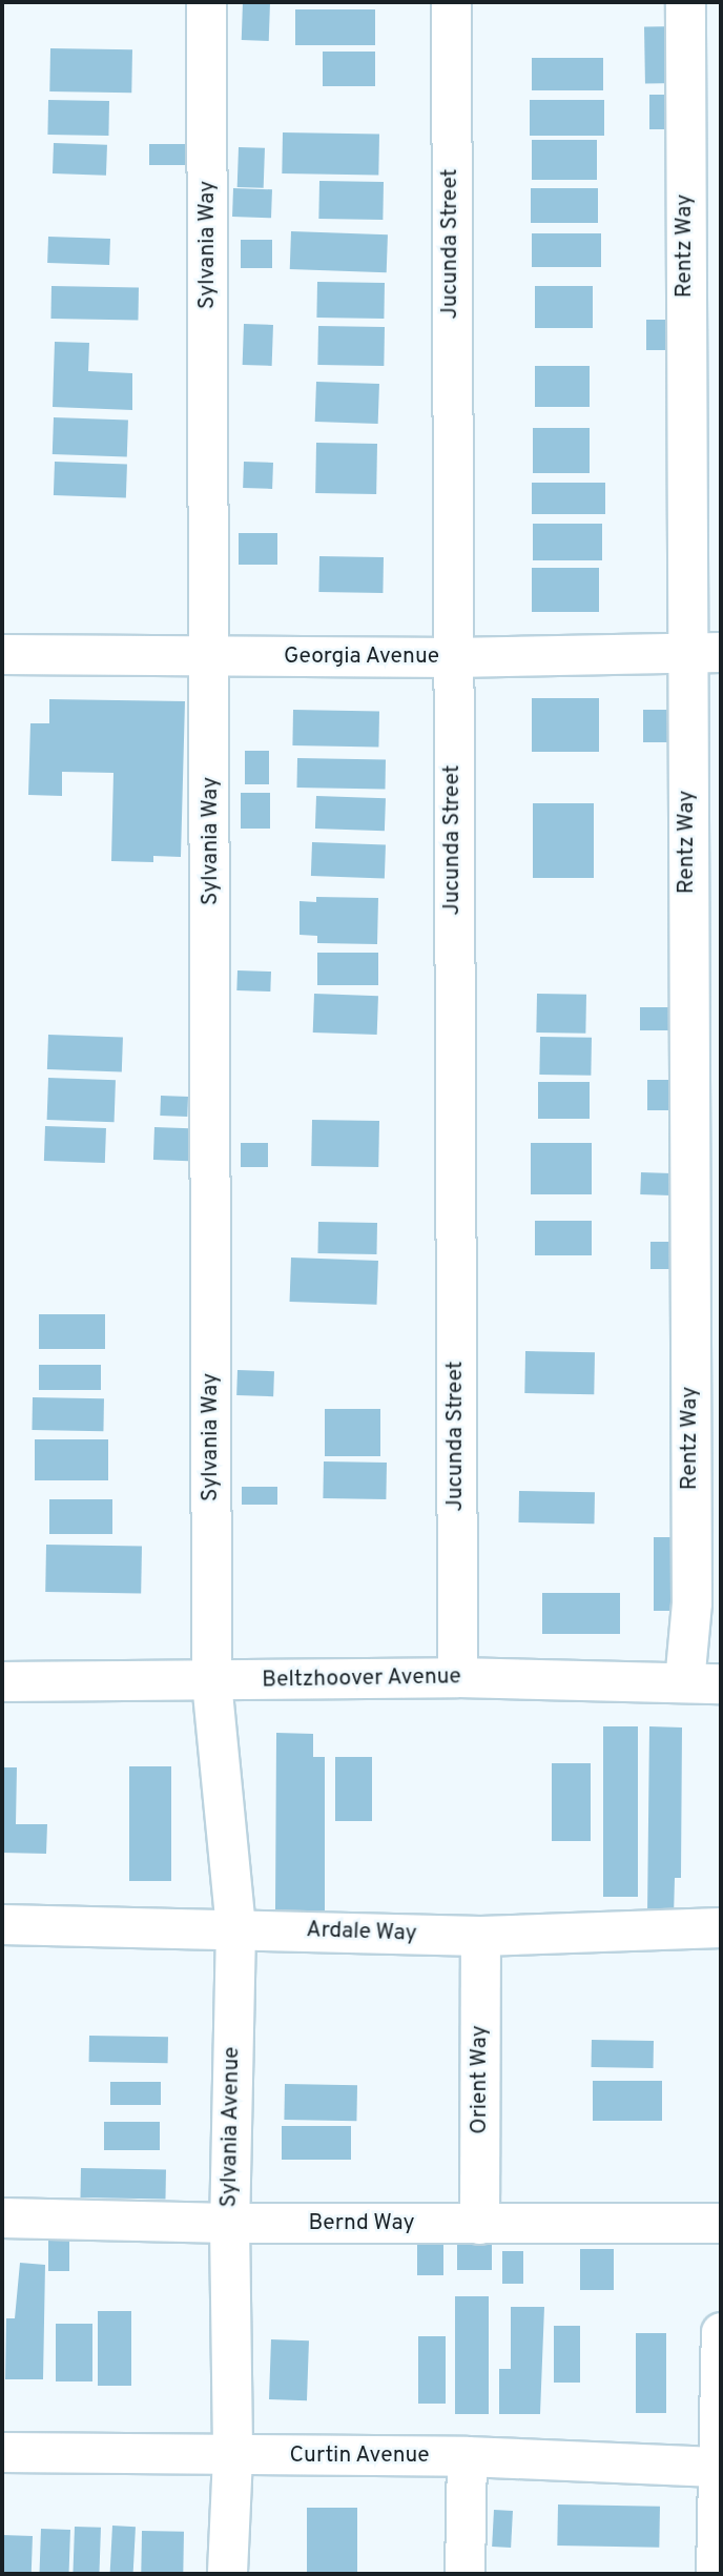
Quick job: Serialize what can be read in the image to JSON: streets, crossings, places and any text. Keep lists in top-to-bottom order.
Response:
{
  "streets": {
    "street": [
      "Jucunda Street",
      "Sylvania Way",
      "Rentz Way",
      "Georgia Avenue",
      "Beltzhoover Avenue",
      "Ardale Way",
      "Orient Way",
      "Sylvania Avenue",
      "Bernd Way",
      "Curtin Avenue"
    ]
  },
  "crossings": [
    ["Jucunda Street", "Georgia Avenue"],
    ["Jucunda Street", "Beltzhoover Avenue"],
    ["Sylvania Way", "Georgia Avenue"],
    ["Sylvania Way", "Beltzhoover Avenue"],
    ["Sylvania Way", "Sylvania Avenue"],
    ["Rentz Way", "Georgia Avenue"],
    ["Rentz Way", "Beltzhoover Avenue"],
    ["Beltzhoover Avenue", "Sylvania Avenue"],
    ["Ardale Way", "Orient Way"],
    ["Ardale Way", "Sylvania Avenue"],
    ["Orient Way", "Bernd Way"],
    ["Sylvania Avenue", "Bernd Way"],
    ["Sylvania Avenue", "Curtin Avenue"]
  ]
}
